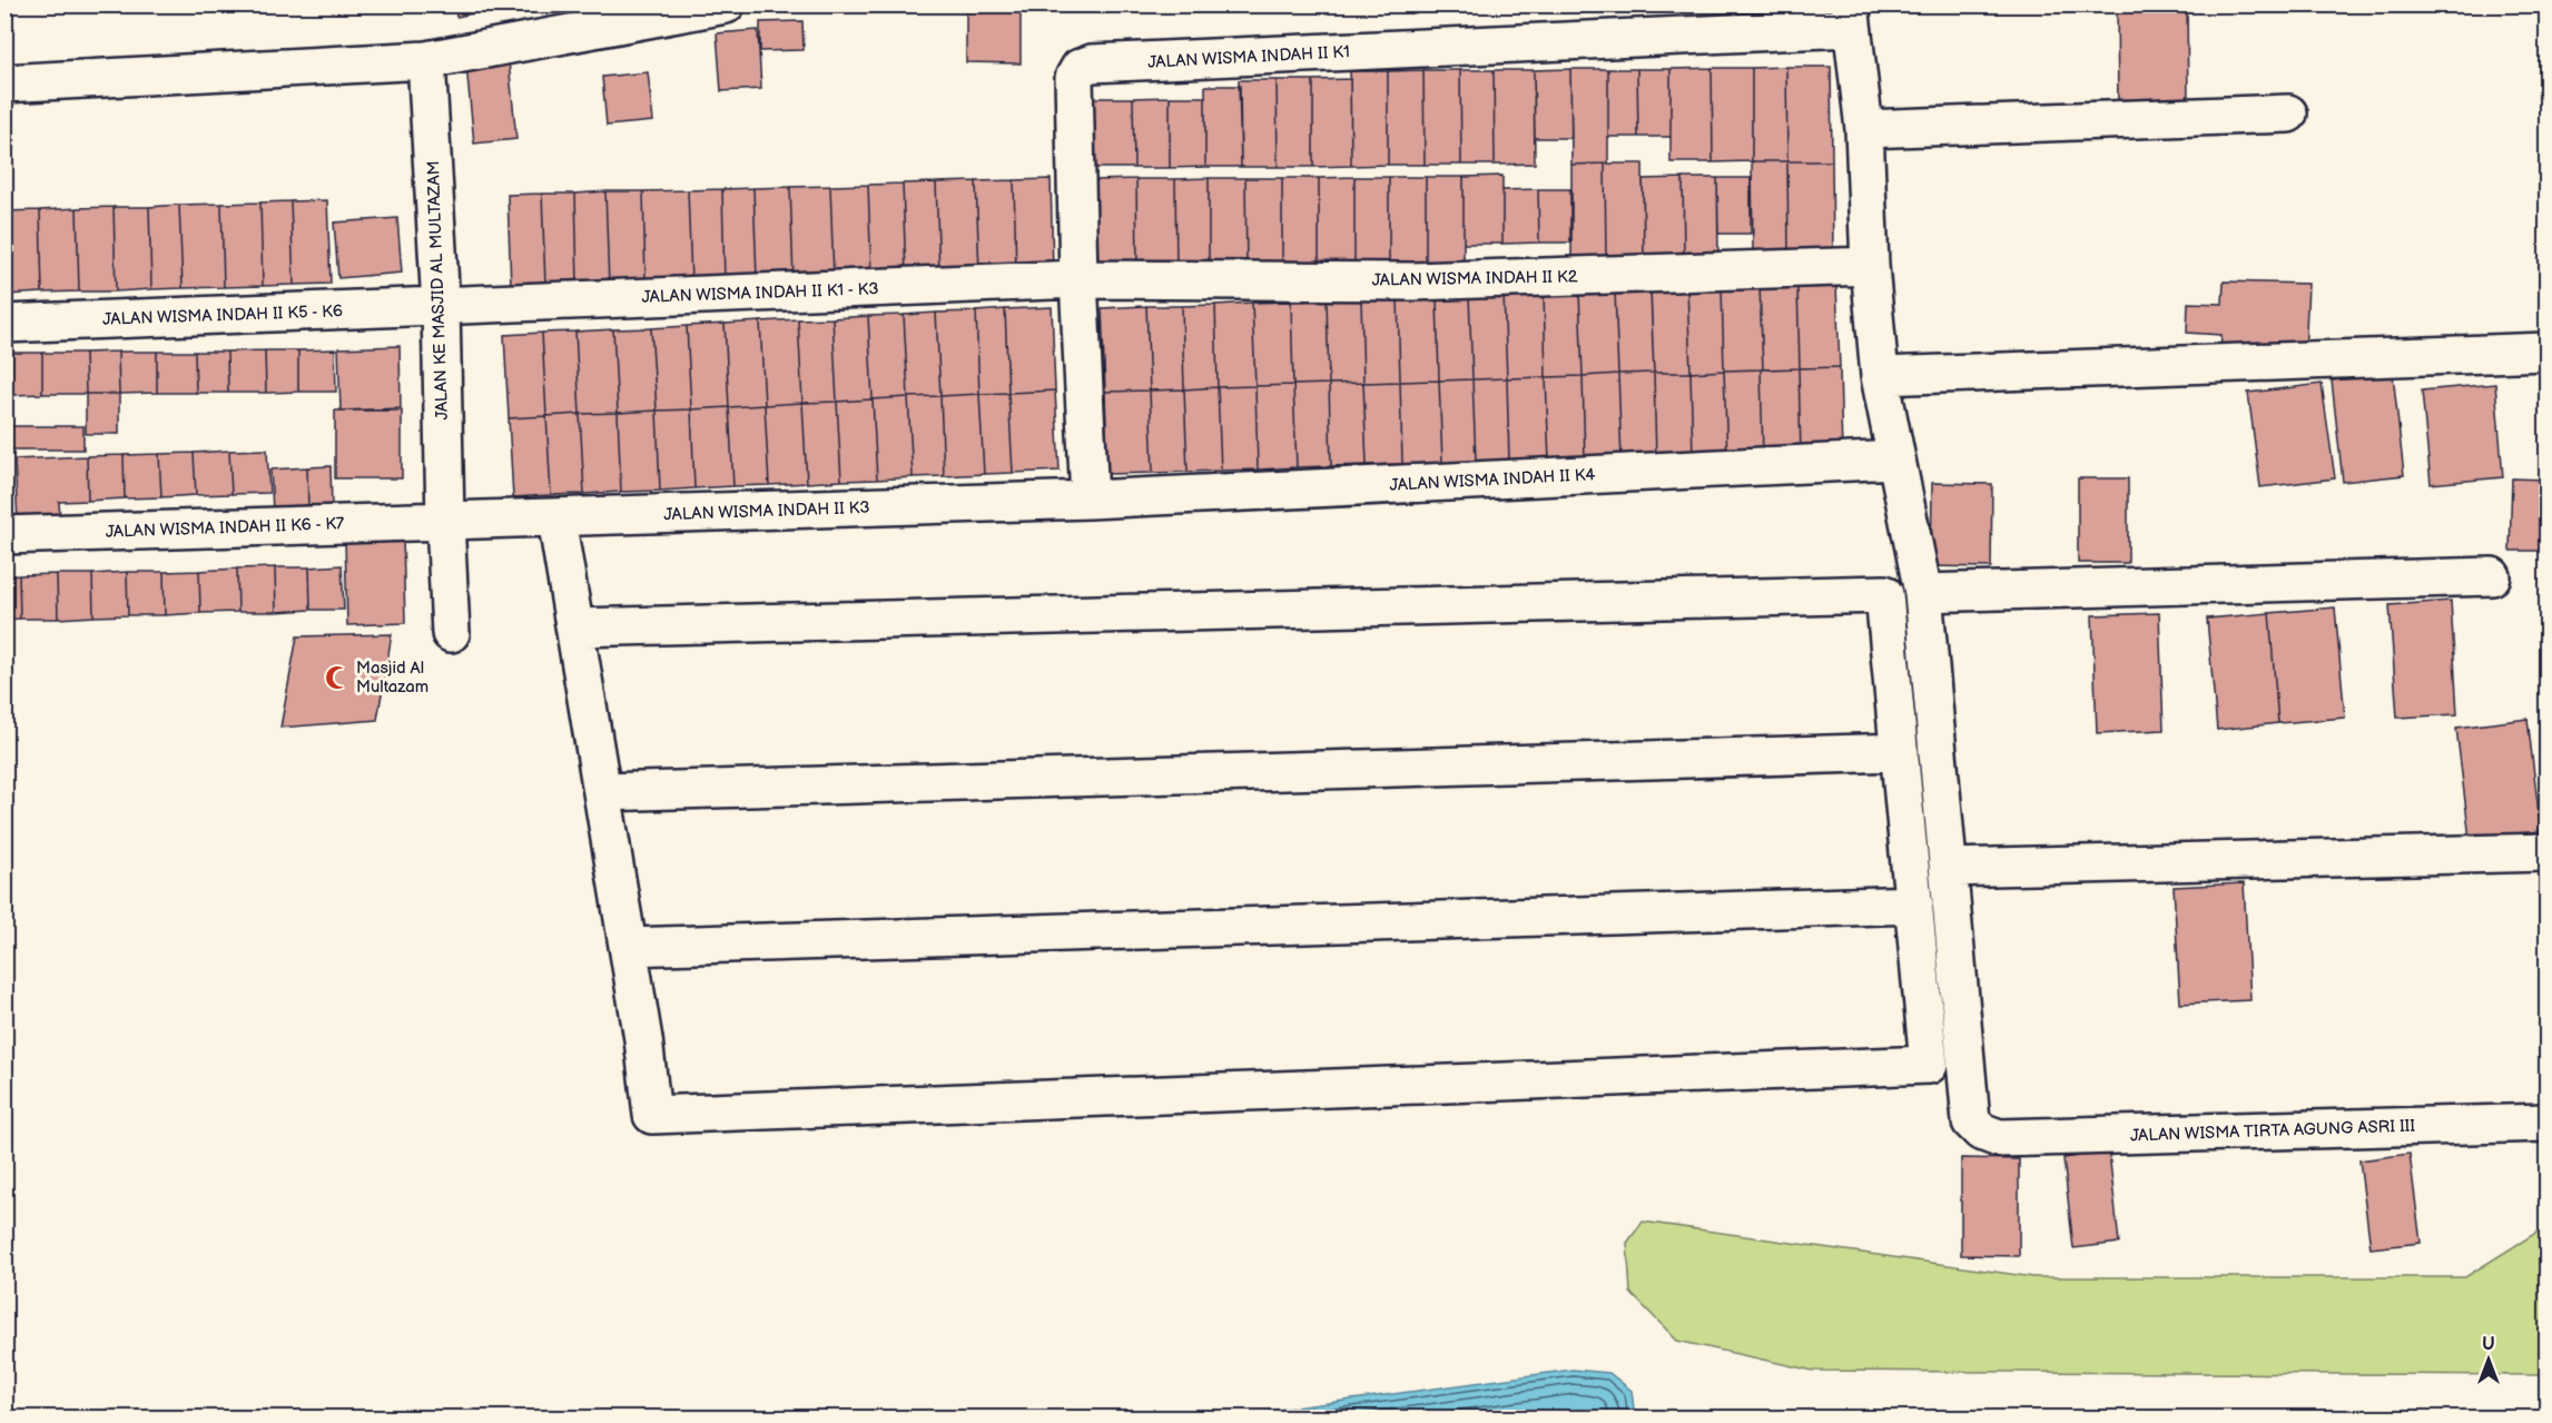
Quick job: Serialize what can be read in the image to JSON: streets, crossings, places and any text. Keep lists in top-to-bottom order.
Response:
{
  "streets": {
    "street": [
      "JALAN WISMA INDAH II K1",
      "JALAN WISMA INDAH II K2",
      "JALAN KE MASJID AL MULTAZAM",
      "JALAN WISMA INDAH II K1 - K3",
      "JALAN WISMA INDAH II K5 - K6",
      "JALAN WISMA INDAH II K4",
      "JALAN WISMA INDAH II K3",
      "JALAN WISMA INDAH II K6 - K7",
      "JALAN WISMA TIRTA AGUNG ASRI III"
    ]
  },
  "crossings": [
    ["JALAN WISMA INDAH II K1", "JALAN WISMA INDAH II K2"],
    ["JALAN WISMA INDAH II K1", "JALAN WISMA INDAH II K1 - K3"],
    ["JALAN WISMA INDAH II K1", "JALAN WISMA INDAH II K4"],
    ["JALAN WISMA INDAH II K1", "JALAN WISMA INDAH II K3"],
    ["JALAN WISMA INDAH II K2", "JALAN WISMA INDAH II K1 - K3"],
    ["JALAN KE MASJID AL MULTAZAM", "JALAN WISMA INDAH II K1 - K3"],
    ["JALAN KE MASJID AL MULTAZAM", "JALAN WISMA INDAH II K5 - K6"],
    ["JALAN KE MASJID AL MULTAZAM", "JALAN WISMA INDAH II K3"],
    ["JALAN KE MASJID AL MULTAZAM", "JALAN WISMA INDAH II K6 - K7"],
    ["JALAN WISMA INDAH II K1 - K3", "JALAN WISMA INDAH II K5 - K6"],
    ["JALAN WISMA INDAH II K4", "JALAN WISMA INDAH II K3"],
    ["JALAN WISMA INDAH II K3", "JALAN WISMA INDAH II K6 - K7"]
  ],
  "places": {
    "mosque": ["Masjid Al Multazam"]
  },
  "north": "top"
}
